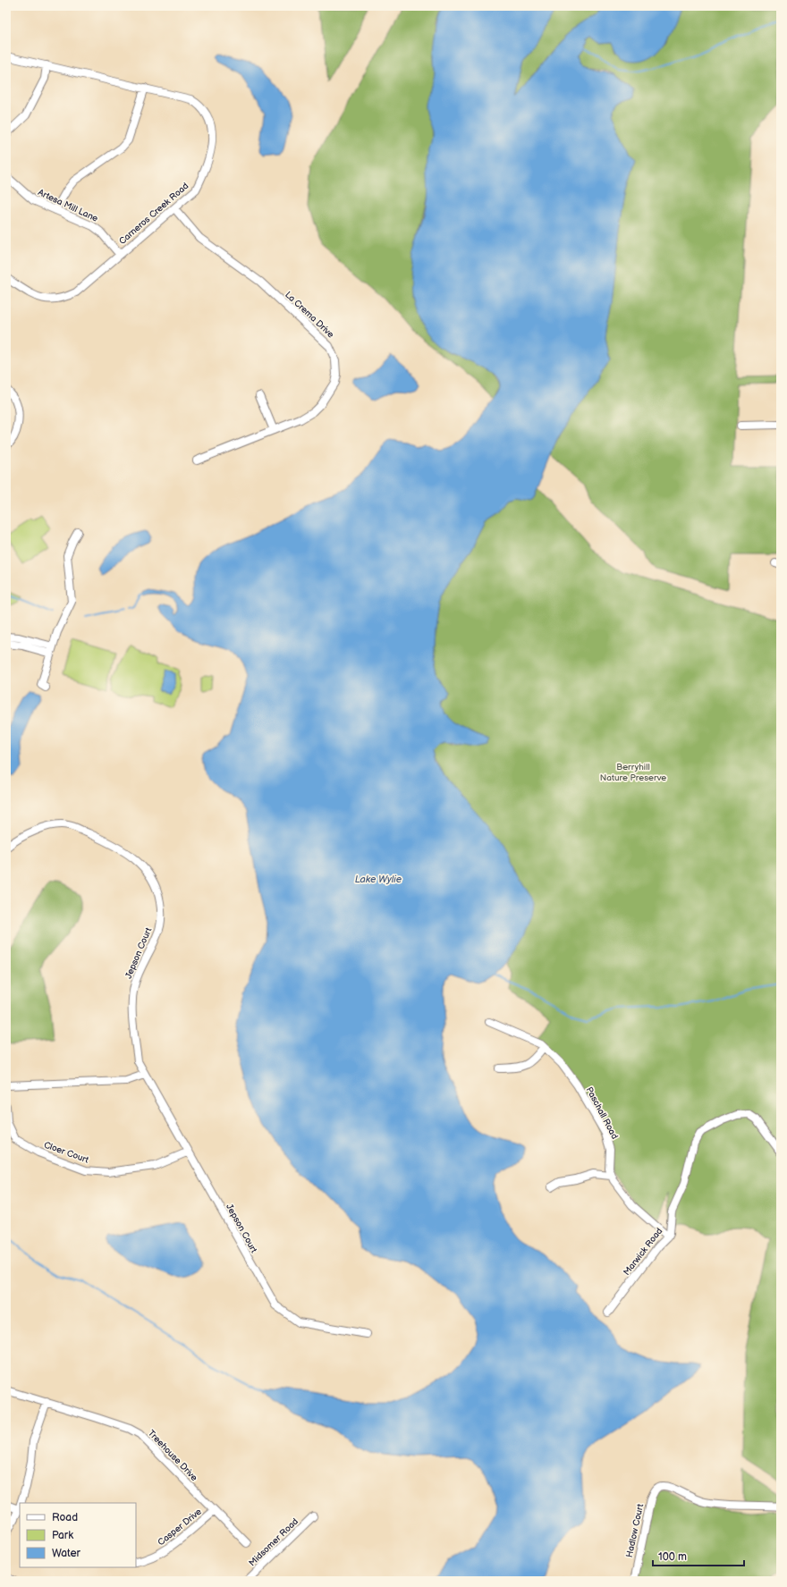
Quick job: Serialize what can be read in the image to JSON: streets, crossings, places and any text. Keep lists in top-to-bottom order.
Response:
{
  "streets": {
    "street": [
      "Artesa Mill Lane",
      "Carneros Creek Road",
      "La Crema Drive",
      "Jepson Court",
      "Paschall Road",
      "Cloer Court",
      "Marwick Road",
      "Treehouse Drive",
      "Casper Drive",
      "Hadlow Court",
      "Midsomer Road"
    ]
  },
  "crossings": [
    ["Artesa Mill Lane", "Carneros Creek Road"],
    ["Carneros Creek Road", "La Crema Drive"],
    ["Jepson Court", "Cloer Court"],
    ["Paschall Road", "Marwick Road"],
    ["Treehouse Drive", "Casper Drive"]
  ],
  "water": ["Lake Wylie"],
  "parks": ["Berryhill Nature Preserve"],
  "legend": ["Road", "Park", "Water"],
  "scale_bar": "100 m"
}
